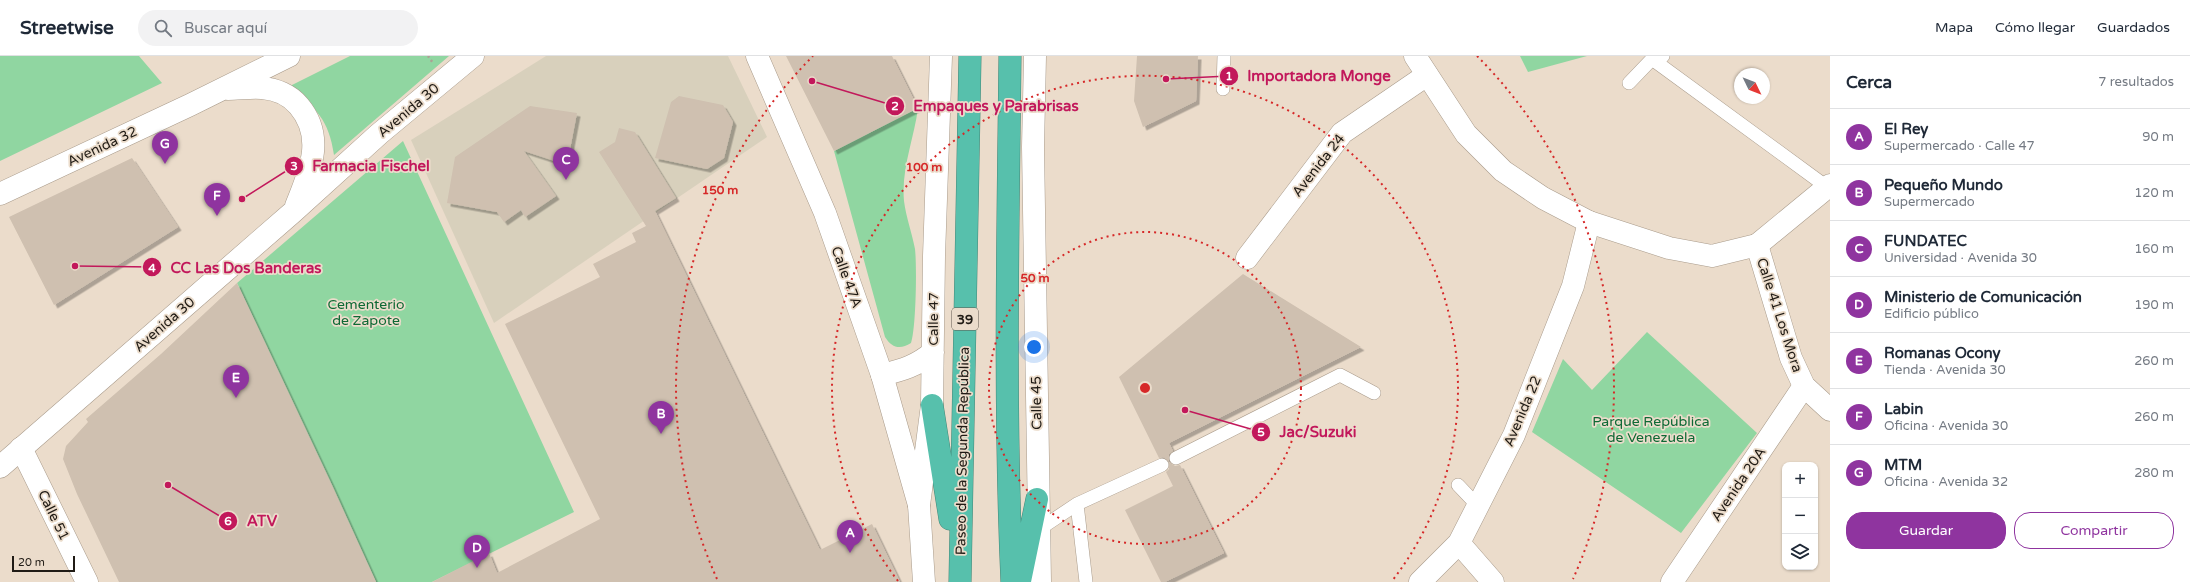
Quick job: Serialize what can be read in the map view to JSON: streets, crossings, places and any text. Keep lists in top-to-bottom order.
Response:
{
  "streets": {
    "highway": ["39", "Paseo de la Segunda República"],
    "street": [
      "Avenida 30",
      "Avenida 32",
      "Avenida 24",
      "Calle 47A",
      "Calle 41 Los Mora",
      "Calle 47",
      "Calle 45",
      "Avenida 22",
      "Avenida 20A",
      "Calle 51"
    ]
  },
  "crossings": [
    ["Avenida 30", "Calle 51"],
    ["Avenida 24", "Calle 41 Los Mora"],
    ["Calle 47A", "Calle 47"],
    ["Calle 41 Los Mora", "Avenida 22"],
    ["Calle 41 Los Mora", "Avenida 20A"]
  ],
  "parks": ["Cementerio de Zapote", "Parque República de Venezuela"],
  "places": [
    "Importadora Monge",
    "Empaques y Parabrisas",
    "Farmacia Fischel",
    "CC Las Dos Banderas",
    "Jac/Suzuki",
    "ATV"
  ],
  "scale_bar": "20 m",
  "north": "bottom right",
  "page": {
    "header": "Streetwise",
    "search": "Buscar aquí",
    "nav": ["Mapa", "Cómo llegar", "Guardados"],
    "heading": ["Cerca", "7 resultados"],
    "list": [
      {
        "mark": "A",
        "name": "El Rey",
        "note": "Supermercado · Calle 47",
        "value": "90 m"
      },
      {
        "mark": "B",
        "name": "Pequeño Mundo",
        "note": "Supermercado",
        "value": "120 m"
      },
      {
        "mark": "C",
        "name": "FUNDATEC",
        "note": "Universidad · Avenida 30",
        "value": "160 m"
      },
      {
        "mark": "D",
        "name": "Ministerio de Comunicación",
        "note": "Edificio público",
        "value": "190 m"
      },
      {
        "mark": "E",
        "name": "Romanas Ocony",
        "note": "Tienda · Avenida 30",
        "value": "260 m"
      },
      {
        "mark": "F",
        "name": "Labin",
        "note": "Oficina · Avenida 30",
        "value": "260 m"
      },
      {
        "mark": "G",
        "name": "MTM",
        "note": "Oficina · Avenida 32",
        "value": "280 m"
      }
    ],
    "pins": [
      "G",
      "C",
      "F",
      "E",
      "B",
      "A",
      "D"
    ],
    "map_buttons": ["+", "−"],
    "buttons": ["Guardar", "Compartir"],
    "scale": "20 m"
  },
  "rings": ["100 m", "150 m", "50 m"]
}
